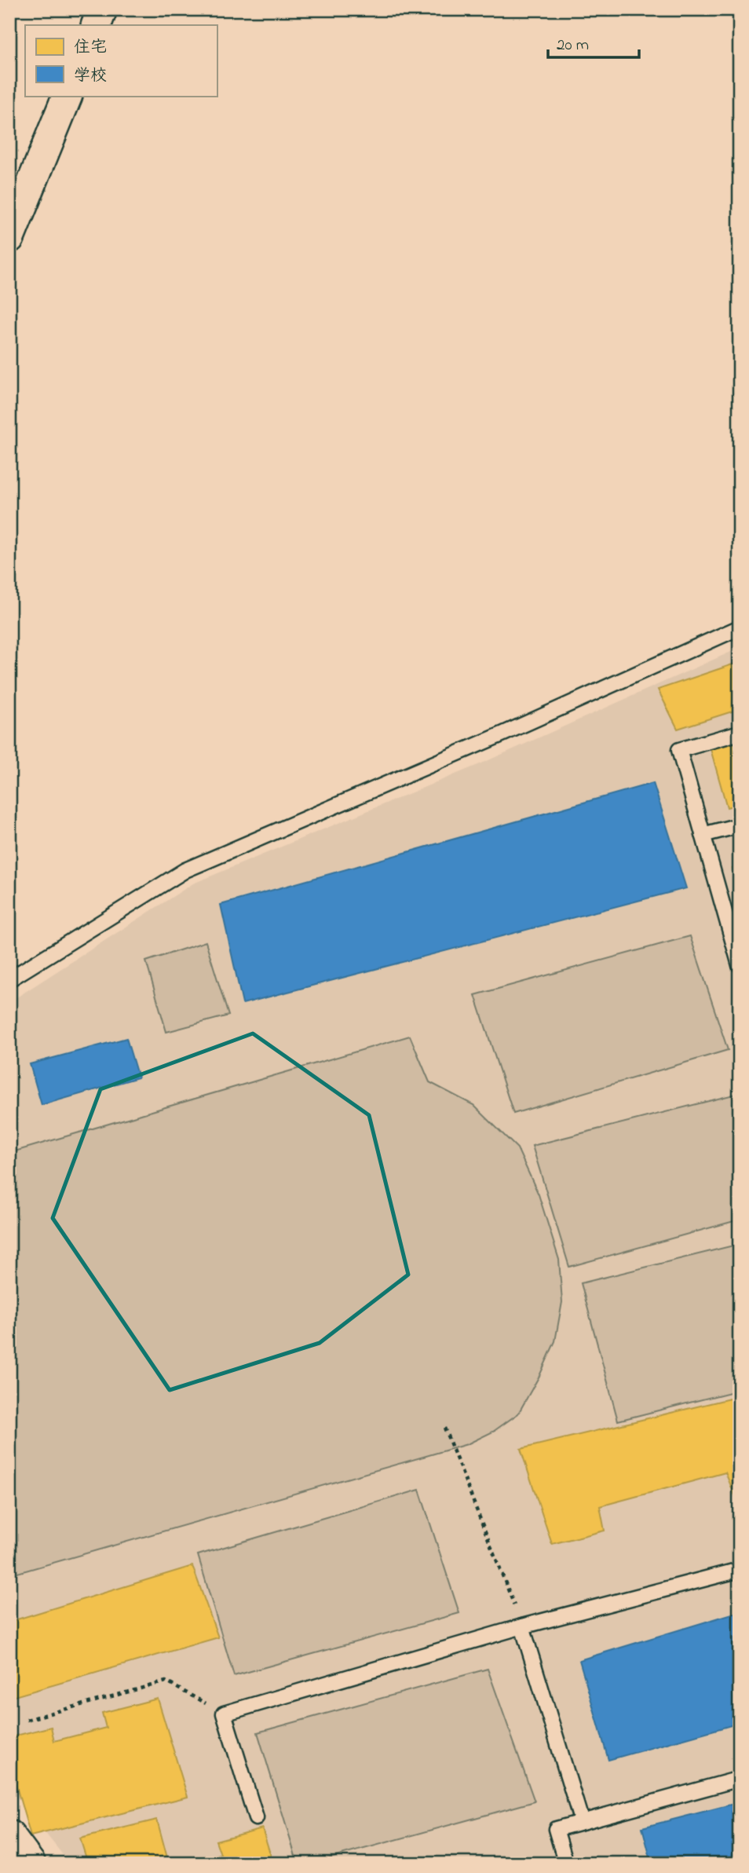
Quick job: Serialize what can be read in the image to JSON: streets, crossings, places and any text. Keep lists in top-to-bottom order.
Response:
{
  "legend": ["住宅", "学校"],
  "scale_bar": "20 m"
}
